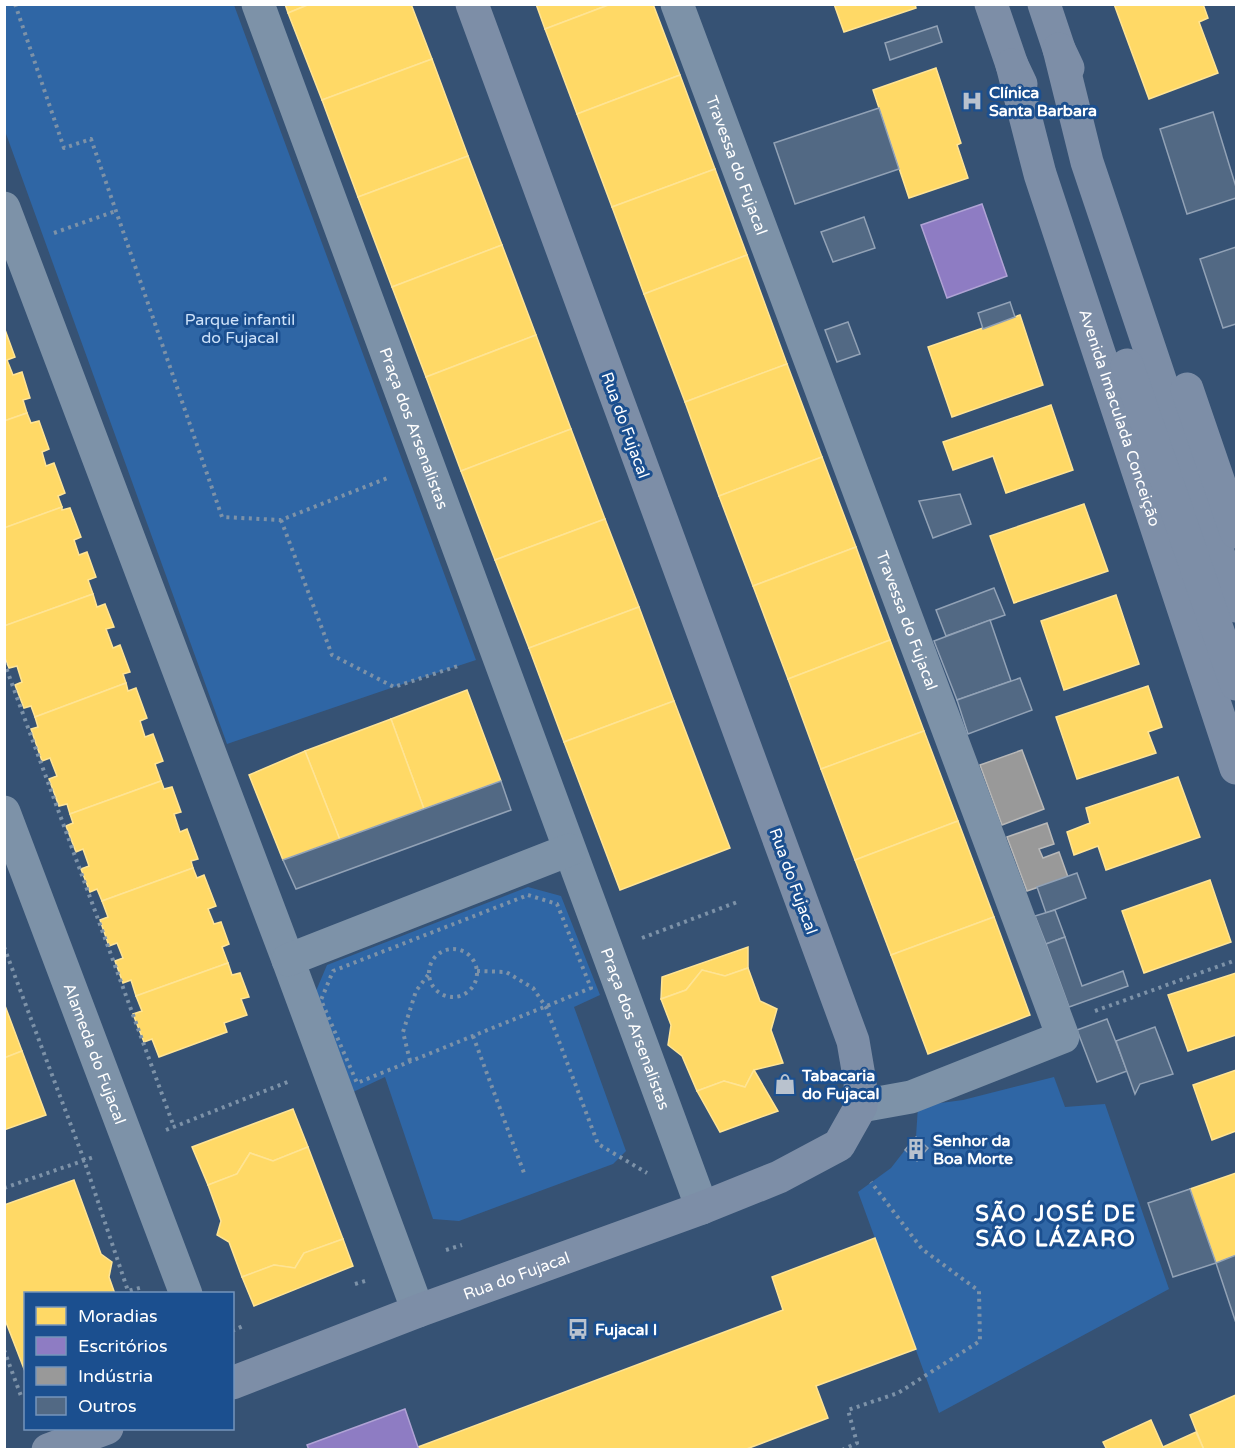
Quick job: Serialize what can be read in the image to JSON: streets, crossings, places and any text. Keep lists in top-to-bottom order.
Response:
{
  "streets": {
    "main road": ["Avenida Imaculada Conceição", "Rua do Fujacal"],
    "street": ["Travessa do Fujacal", "Praça dos Arsenalistas", "Alameda do Fujacal"]
  },
  "crossings": [
    ["Travessa do Fujacal", "Rua do Fujacal"],
    ["Rua do Fujacal", "Praça dos Arsenalistas"]
  ],
  "districts": ["SÃO JOSÉ DE SÃO LÁZARO"],
  "parks": ["Parque infantil do Fujacal"],
  "places": {
    "hospital": ["Clínica Santa Barbara"],
    "shop": ["Tabacaria do Fujacal"],
    "building": ["Senhor da Boa Morte"],
    "bus stop": ["Fujacal I"]
  },
  "legend": [
    "Moradias",
    "Escritórios",
    "Indústria",
    "Outros"
  ]
}
